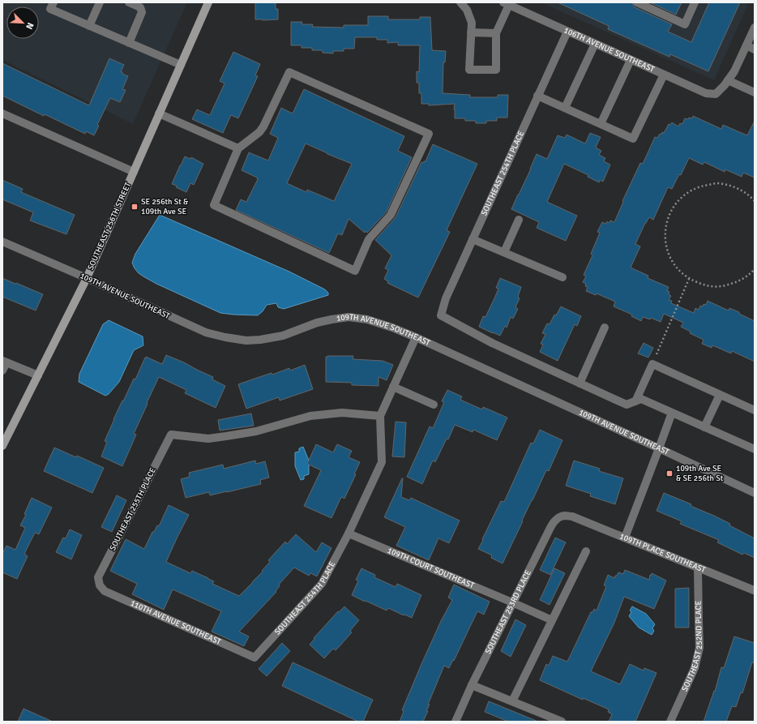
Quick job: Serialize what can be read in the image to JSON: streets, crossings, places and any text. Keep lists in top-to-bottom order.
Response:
{
  "streets": {
    "main road": ["SOUTHEAST 256TH STREET"],
    "street": [
      "106TH AVENUE SOUTHEAST",
      "SOUTHEAST 254TH PLACE",
      "109TH AVENUE SOUTHEAST",
      "SOUTHEAST 255TH PLACE",
      "109TH PLACE SOUTHEAST",
      "109TH COURT SOUTHEAST",
      "SOUTHEAST 253RD PLACE",
      "110TH AVENUE SOUTHEAST",
      "SOUTHEAST 252ND PLACE"
    ]
  },
  "crossings": [
    ["106TH AVENUE SOUTHEAST", "SOUTHEAST 254TH PLACE"],
    ["SOUTHEAST 254TH PLACE", "SOUTHEAST 255TH PLACE"],
    ["SOUTHEAST 254TH PLACE", "109TH COURT SOUTHEAST"],
    ["SOUTHEAST 254TH PLACE", "110TH AVENUE SOUTHEAST"],
    ["SOUTHEAST 256TH STREET", "109TH AVENUE SOUTHEAST"],
    ["SOUTHEAST 255TH PLACE", "110TH AVENUE SOUTHEAST"],
    ["109TH PLACE SOUTHEAST", "SOUTHEAST 253RD PLACE"],
    ["109TH PLACE SOUTHEAST", "SOUTHEAST 252ND PLACE"],
    ["109TH COURT SOUTHEAST", "SOUTHEAST 253RD PLACE"]
  ],
  "places": {
    "transit": ["SE 256th St & 109th Ave SE", "109th Ave SE & SE 256th St"]
  },
  "north": "bottom right"
}
